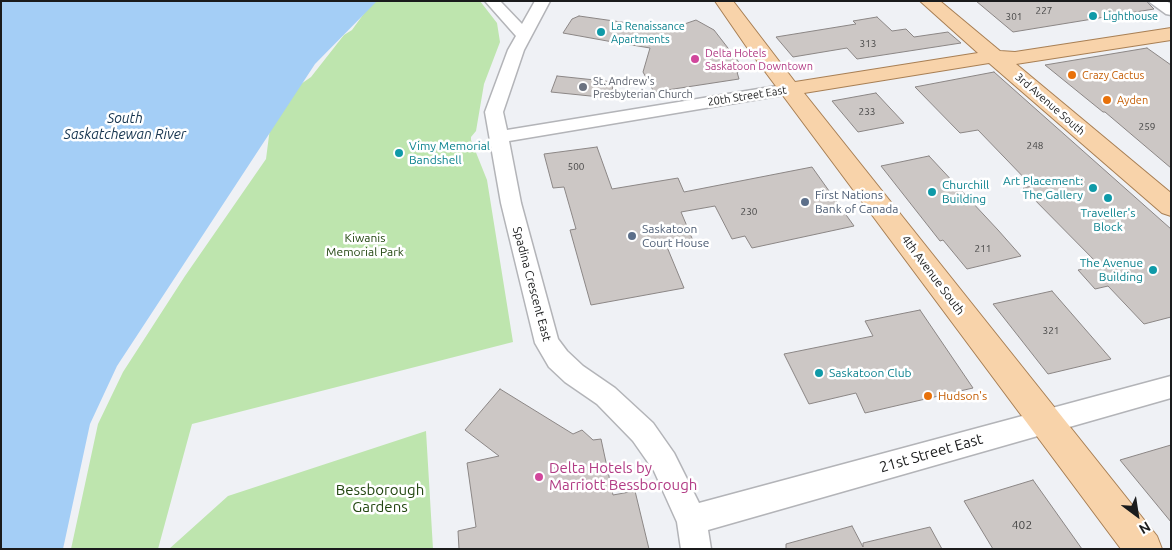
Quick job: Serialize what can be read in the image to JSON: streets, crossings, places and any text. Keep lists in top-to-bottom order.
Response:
{
  "streets": {
    "main road": ["20th Street East", "3rd Avenue South", "4th Avenue South"],
    "street": ["Spadina Crescent East", "21st Street East"]
  },
  "crossings": [
    ["20th Street East", "3rd Avenue South"],
    ["20th Street East", "4th Avenue South"],
    ["20th Street East", "Spadina Crescent East"],
    ["4th Avenue South", "21st Street East"],
    ["Spadina Crescent East", "21st Street East"]
  ],
  "water": ["South Saskatchewan River"],
  "parks": ["Kiwanis Memorial Park", "Bessborough Gardens"],
  "places": [
    "Lighthouse",
    "La Renaissance Apartments",
    "Delta Hotels Saskatoon Downtown",
    "Crazy Cactus",
    "St. Andrew's Presbyterian Church",
    "Ayden",
    "Vimy Memorial Bandshell",
    "Art Placement: The Gallery",
    "Churchill Building",
    "Traveller's Block",
    "First Nations Bank of Canada",
    "Saskatoon Court House",
    "The Avenue Building",
    "Saskatoon Club",
    "Hudson's",
    "Delta Hotels by Marriott Bessborough"
  ],
  "house_numbers": [
    "227",
    "301",
    "313",
    "233",
    "259",
    "248",
    "500",
    "230",
    "211",
    "321",
    "402"
  ],
  "north": "bottom right"
}
